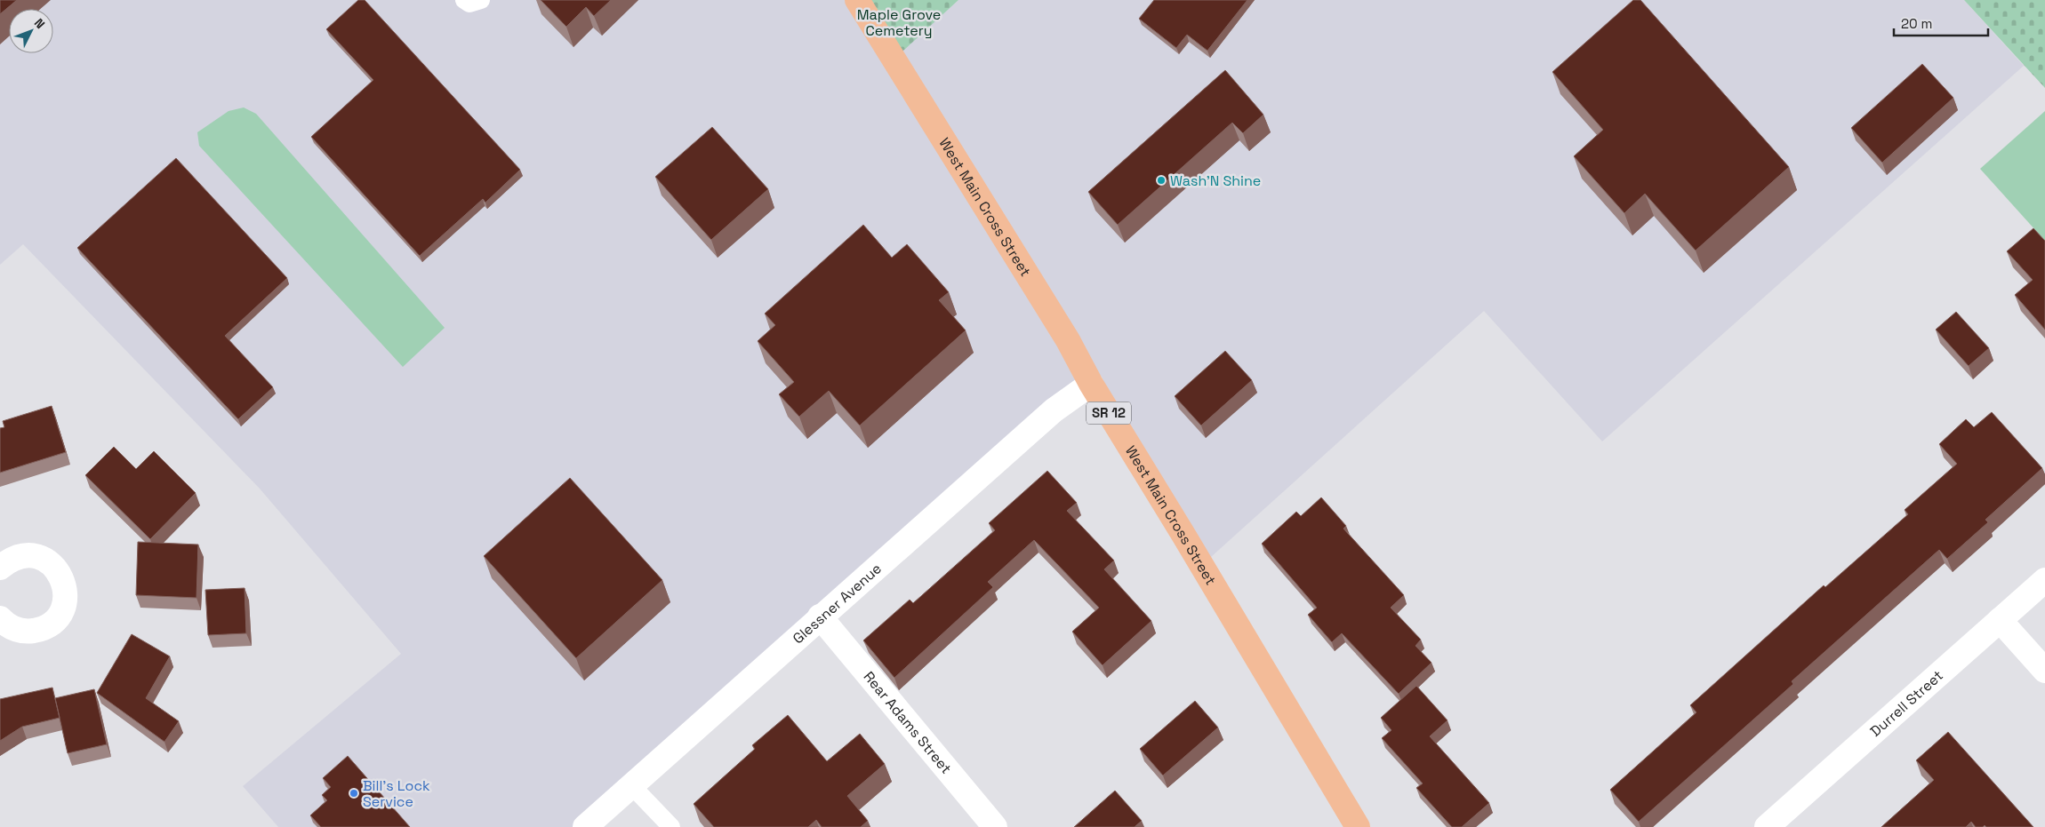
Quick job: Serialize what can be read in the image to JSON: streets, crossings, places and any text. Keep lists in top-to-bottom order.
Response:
{
  "streets": {
    "highway": ["West Main Cross Street", "SR 12"],
    "street": ["Glessner Avenue", "Durrell Street", "Rear Adams Street"]
  },
  "crossings": [
    ["West Main Cross Street", "Glessner Avenue"],
    ["Glessner Avenue", "Rear Adams Street"]
  ],
  "parks": ["Maple Grove Cemetery"],
  "places": ["Wash'N Shine", "Bill's Lock Service"],
  "scale_bar": "20 m",
  "north": "top right"
}
